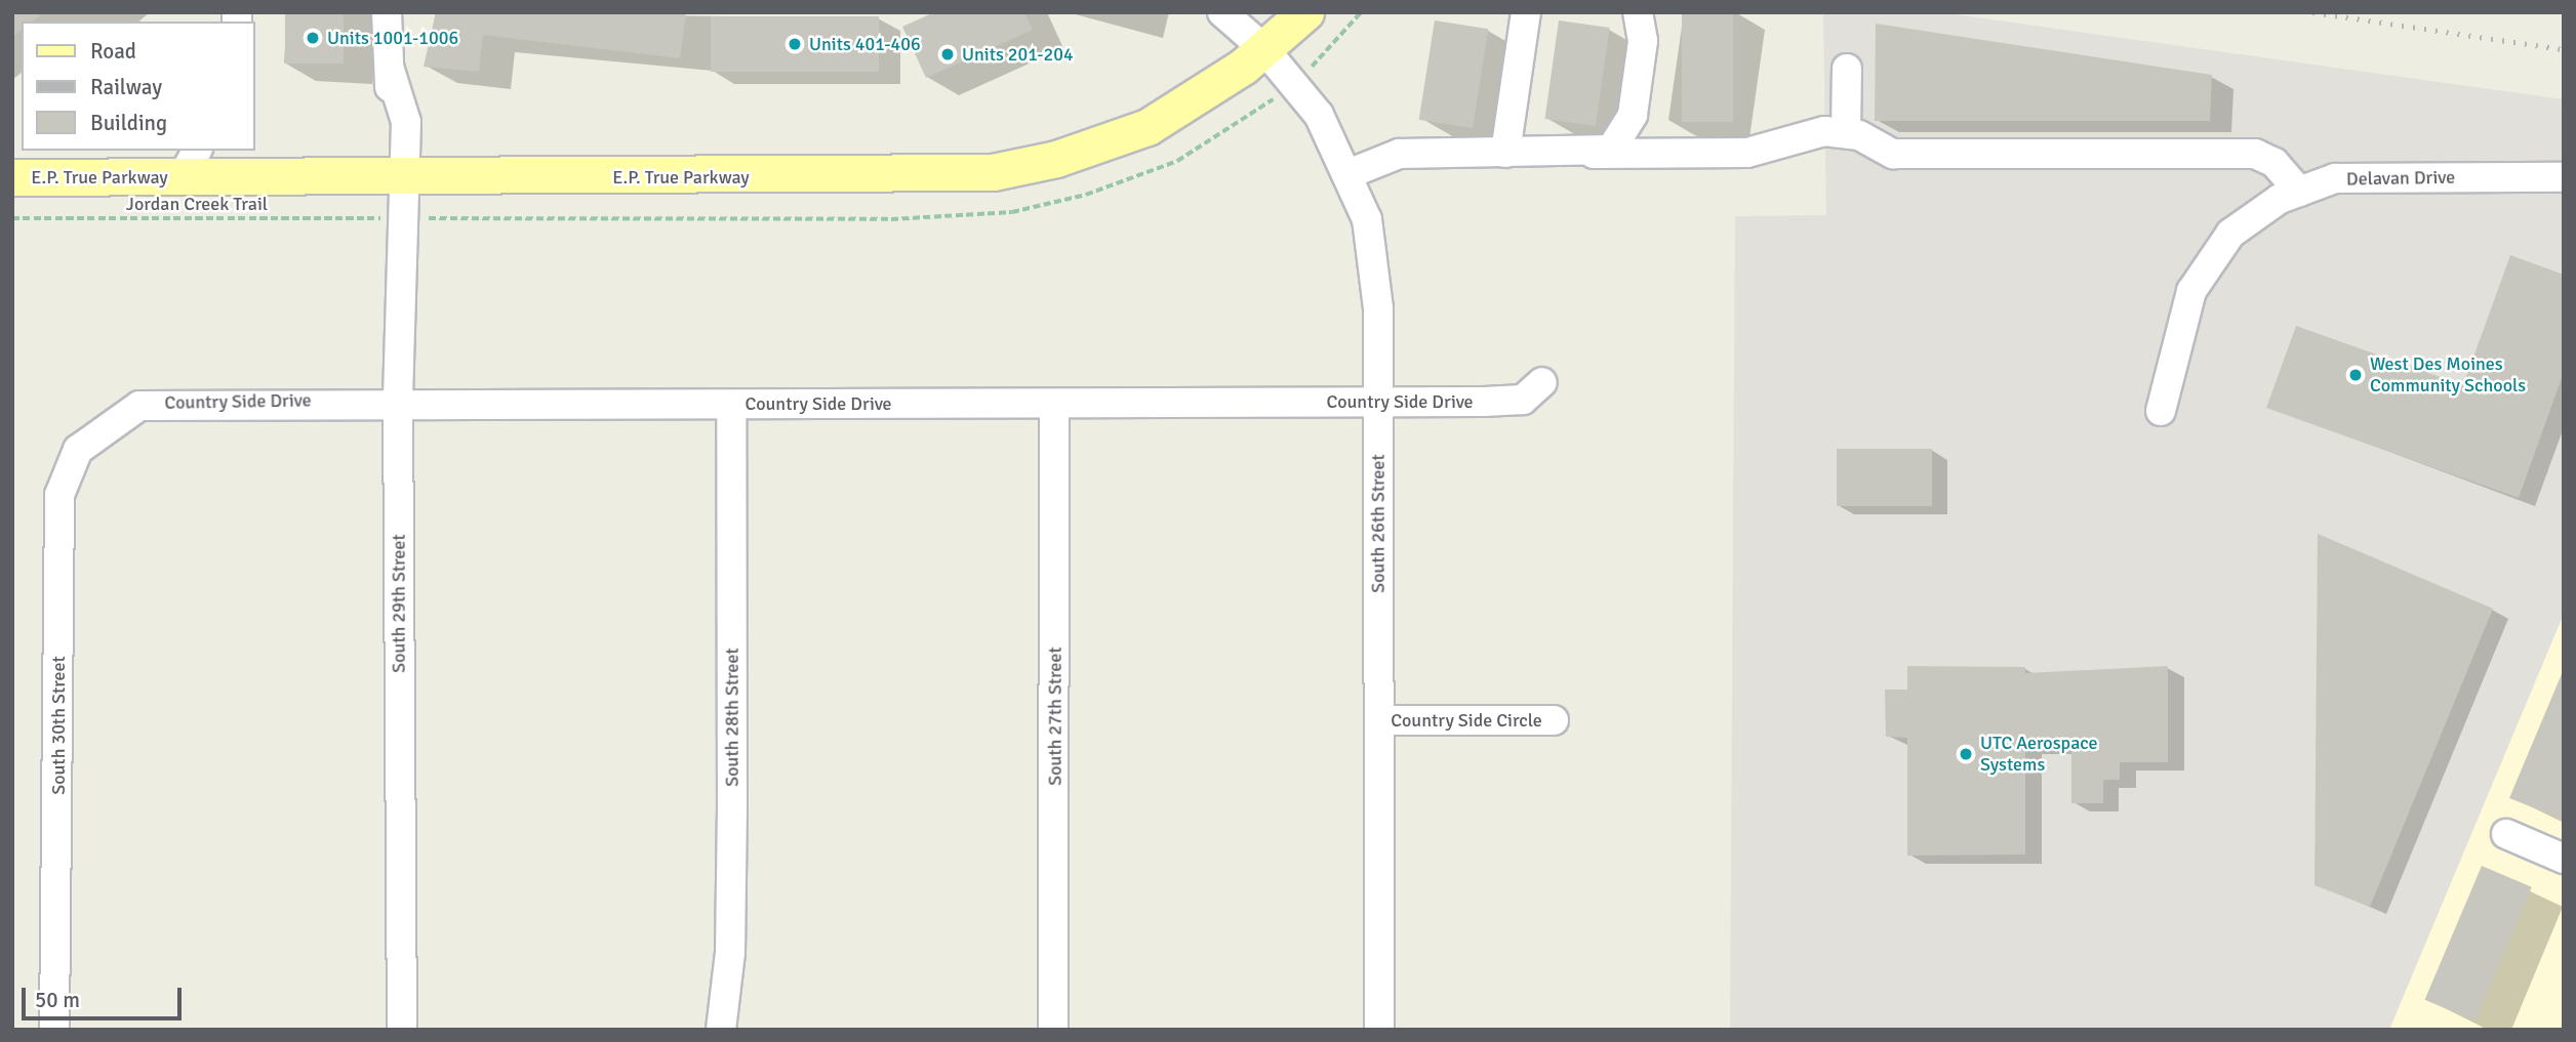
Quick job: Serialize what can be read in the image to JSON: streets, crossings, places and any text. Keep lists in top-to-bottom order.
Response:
{
  "streets": {
    "main road": ["E.P. True Parkway"],
    "street": [
      "Delavan Drive",
      "Country Side Drive",
      "South 26th Street",
      "South 29th Street",
      "South 27th Street",
      "South 28th Street",
      "Country Side Circle",
      "South 30th Street"
    ],
    "path": ["Jordan Creek Trail"]
  },
  "crossings": [
    ["E.P. True Parkway", "South 26th Street"],
    ["E.P. True Parkway", "South 29th Street"],
    ["Country Side Drive", "South 26th Street"],
    ["Country Side Drive", "South 29th Street"],
    ["Country Side Drive", "South 27th Street"],
    ["Country Side Drive", "South 28th Street"],
    ["Country Side Drive", "South 30th Street"],
    ["South 26th Street", "Country Side Circle"]
  ],
  "places": [
    "Units 1001-1006",
    "Units 401-406",
    "Units 201-204",
    "West Des Moines Community Schools",
    "UTC Aerospace Systems"
  ],
  "legend": ["Road", "Railway", "Building"],
  "scale_bar": "50 m"
}
